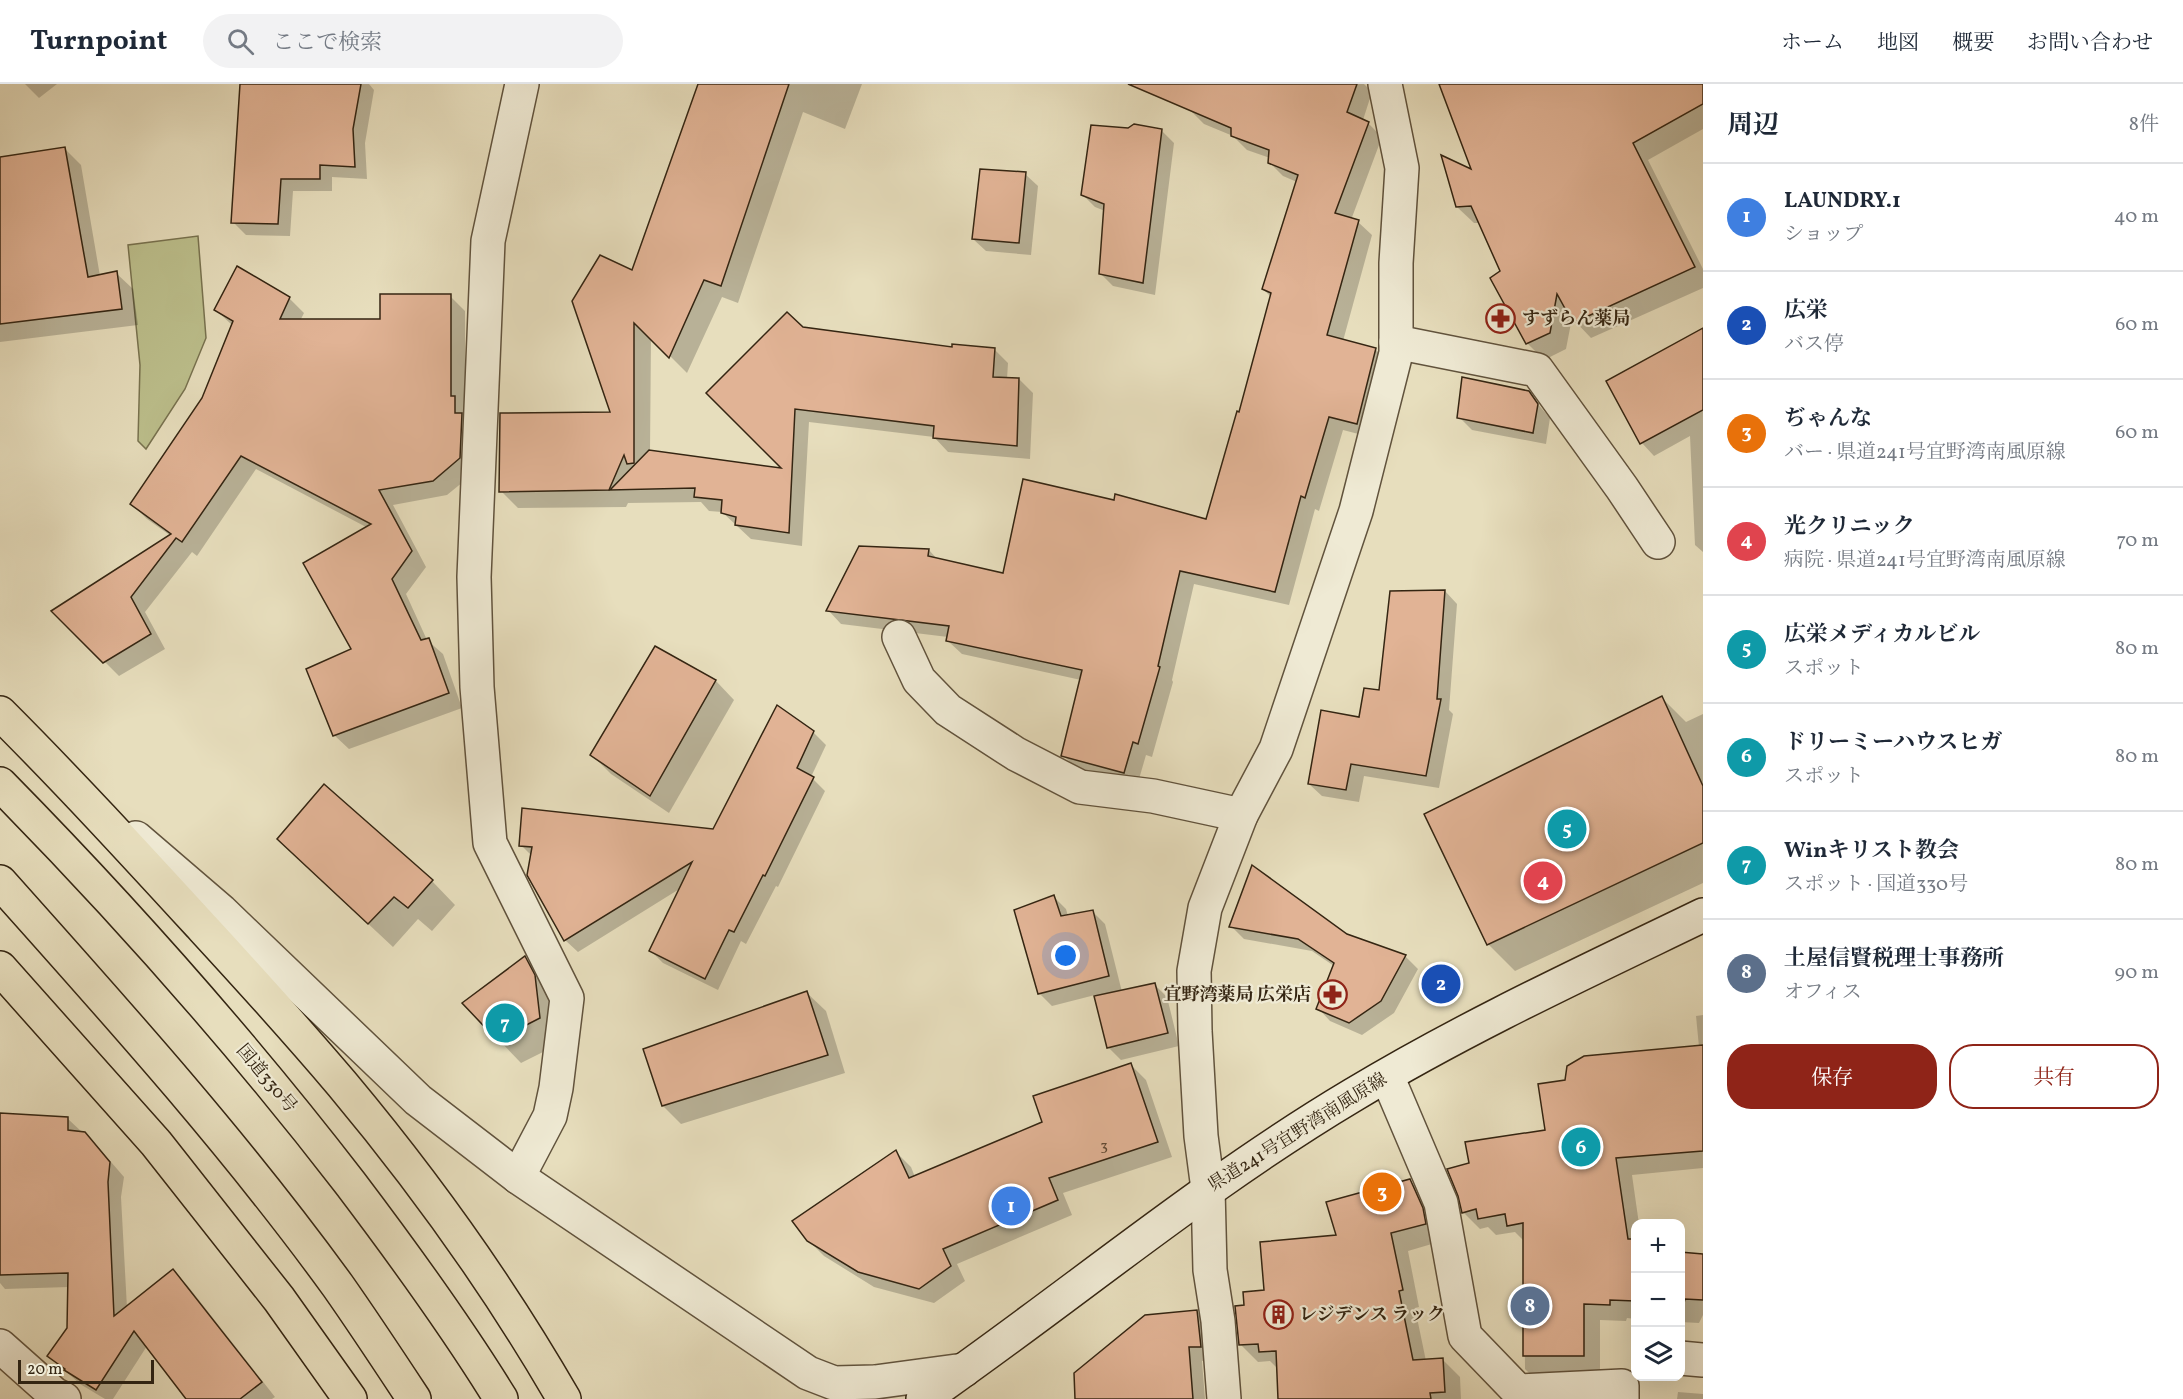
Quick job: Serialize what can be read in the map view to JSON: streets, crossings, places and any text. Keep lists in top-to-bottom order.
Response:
{
  "streets": {
    "highway": ["国道330号"],
    "street": ["県道241号宜野湾南風原線"]
  },
  "places": {
    "pharmacy": ["すずらん薬局", "宜野湾薬局 広栄店"],
    "building": ["レジデンス ラック"]
  },
  "house_numbers": ["3"],
  "scale_bar": "20 m",
  "page": {
    "header": "Turnpoint",
    "search": "ここで検索",
    "nav": [
      "ホーム",
      "地図",
      "概要",
      "お問い合わせ"
    ],
    "heading": ["周辺", "8件"],
    "list": [
      {
        "mark": "1",
        "name": "LAUNDRY.1",
        "note": "ショップ",
        "value": "40 m"
      },
      {
        "mark": "2",
        "name": "広栄",
        "note": "バス停",
        "value": "60 m"
      },
      {
        "mark": "3",
        "name": "ぢゃんな",
        "note": "バー · 県道241号宜野湾南風原線",
        "value": "60 m"
      },
      {
        "mark": "4",
        "name": "光クリニック",
        "note": "病院 · 県道241号宜野湾南風原線",
        "value": "70 m"
      },
      {
        "mark": "5",
        "name": "広栄メディカルビル",
        "note": "スポット",
        "value": "80 m"
      },
      {
        "mark": "6",
        "name": "ドリーミーハウスヒガ",
        "note": "スポット",
        "value": "80 m"
      },
      {
        "mark": "7",
        "name": "Winキリスト教会",
        "note": "スポット · 国道330号",
        "value": "80 m"
      },
      {
        "mark": "8",
        "name": "土屋信賢税理士事務所",
        "note": "オフィス",
        "value": "90 m"
      }
    ],
    "pins": [
      "5",
      "4",
      "2",
      "7",
      "6",
      "3",
      "1",
      "8"
    ],
    "buttons": ["保存", "共有"],
    "map_buttons": ["+", "−"],
    "scale": "20 m"
  }
}
